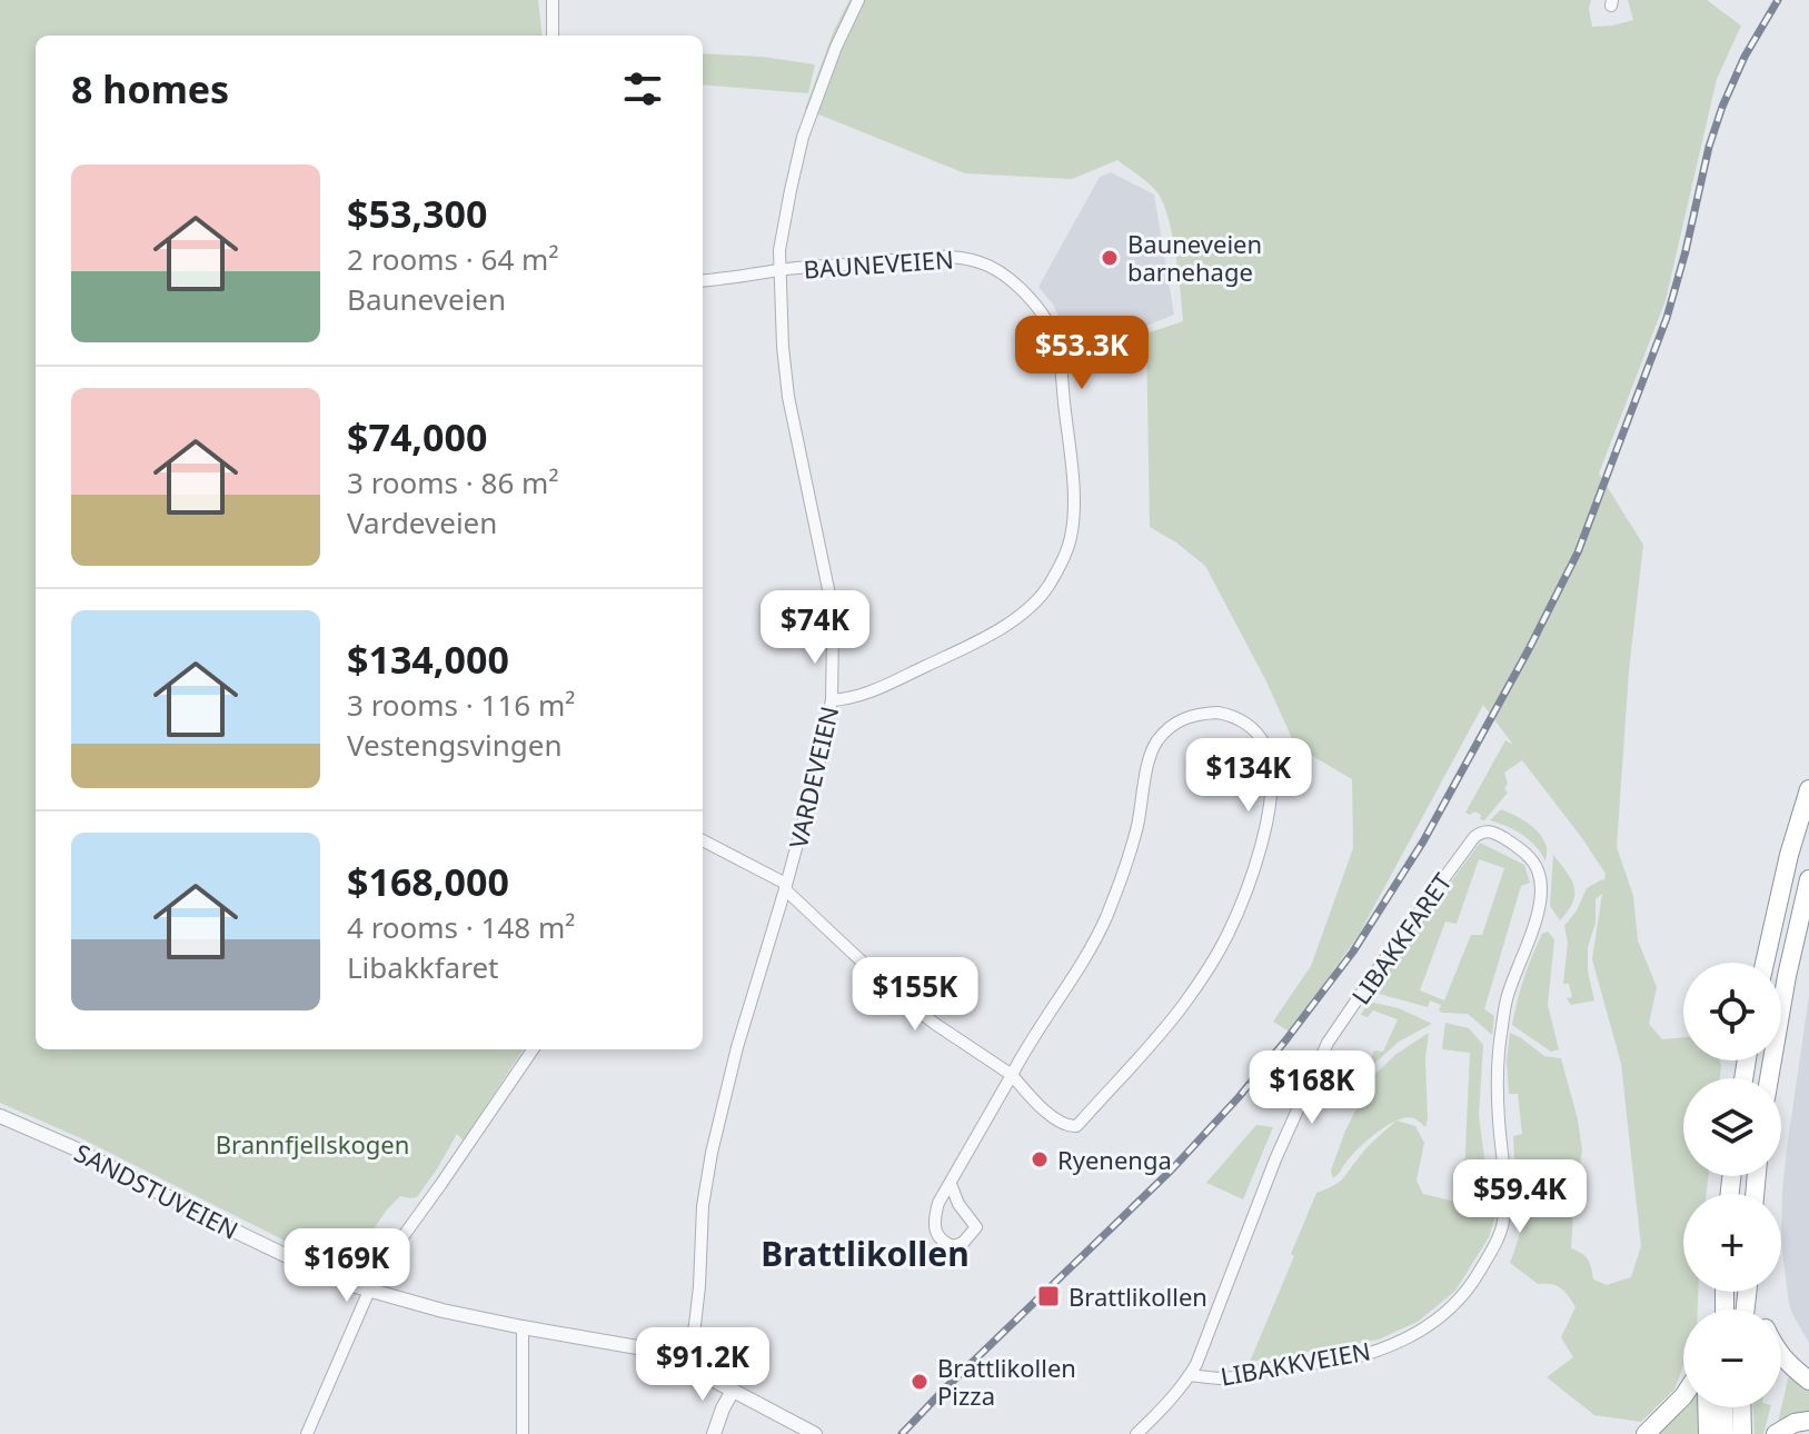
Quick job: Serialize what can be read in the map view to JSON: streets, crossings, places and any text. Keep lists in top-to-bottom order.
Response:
{
  "streets": {
    "street": [
      "BAUNEVEIEN",
      "VARDEVEIEN",
      "LIBAKKFARET",
      "SANDSTUVEIEN",
      "LIBAKKVEIEN"
    ]
  },
  "crossings": [
    ["BAUNEVEIEN", "VARDEVEIEN"],
    ["LIBAKKFARET", "LIBAKKVEIEN"]
  ],
  "districts": ["Brattlikollen"],
  "parks": ["Brannfjellskogen"],
  "places": {
    "other": ["Bauneveien barnehage", "Ryenenga", "Brattlikollen Pizza"],
    "transit": ["Brattlikollen"]
  },
  "page": {
    "heading": "8 homes",
    "list": [
      {
        "name": "$53,300",
        "note": "2 rooms · 64 m² · Bauneveien"
      },
      {
        "name": "$74,000",
        "note": "3 rooms · 86 m² · Vardeveien"
      },
      {
        "name": "$134,000",
        "note": "3 rooms · 116 m² · Vestengsvingen"
      },
      {
        "name": "$168,000",
        "note": "4 rooms · 148 m² · Libakkfaret"
      }
    ],
    "price": [
      "$53.3K",
      "$74K",
      "$134K",
      "$155K",
      "$168K",
      "$59.4K",
      "$169K",
      "$91.2K"
    ],
    "map_buttons": ["+", "−"]
  }
}
